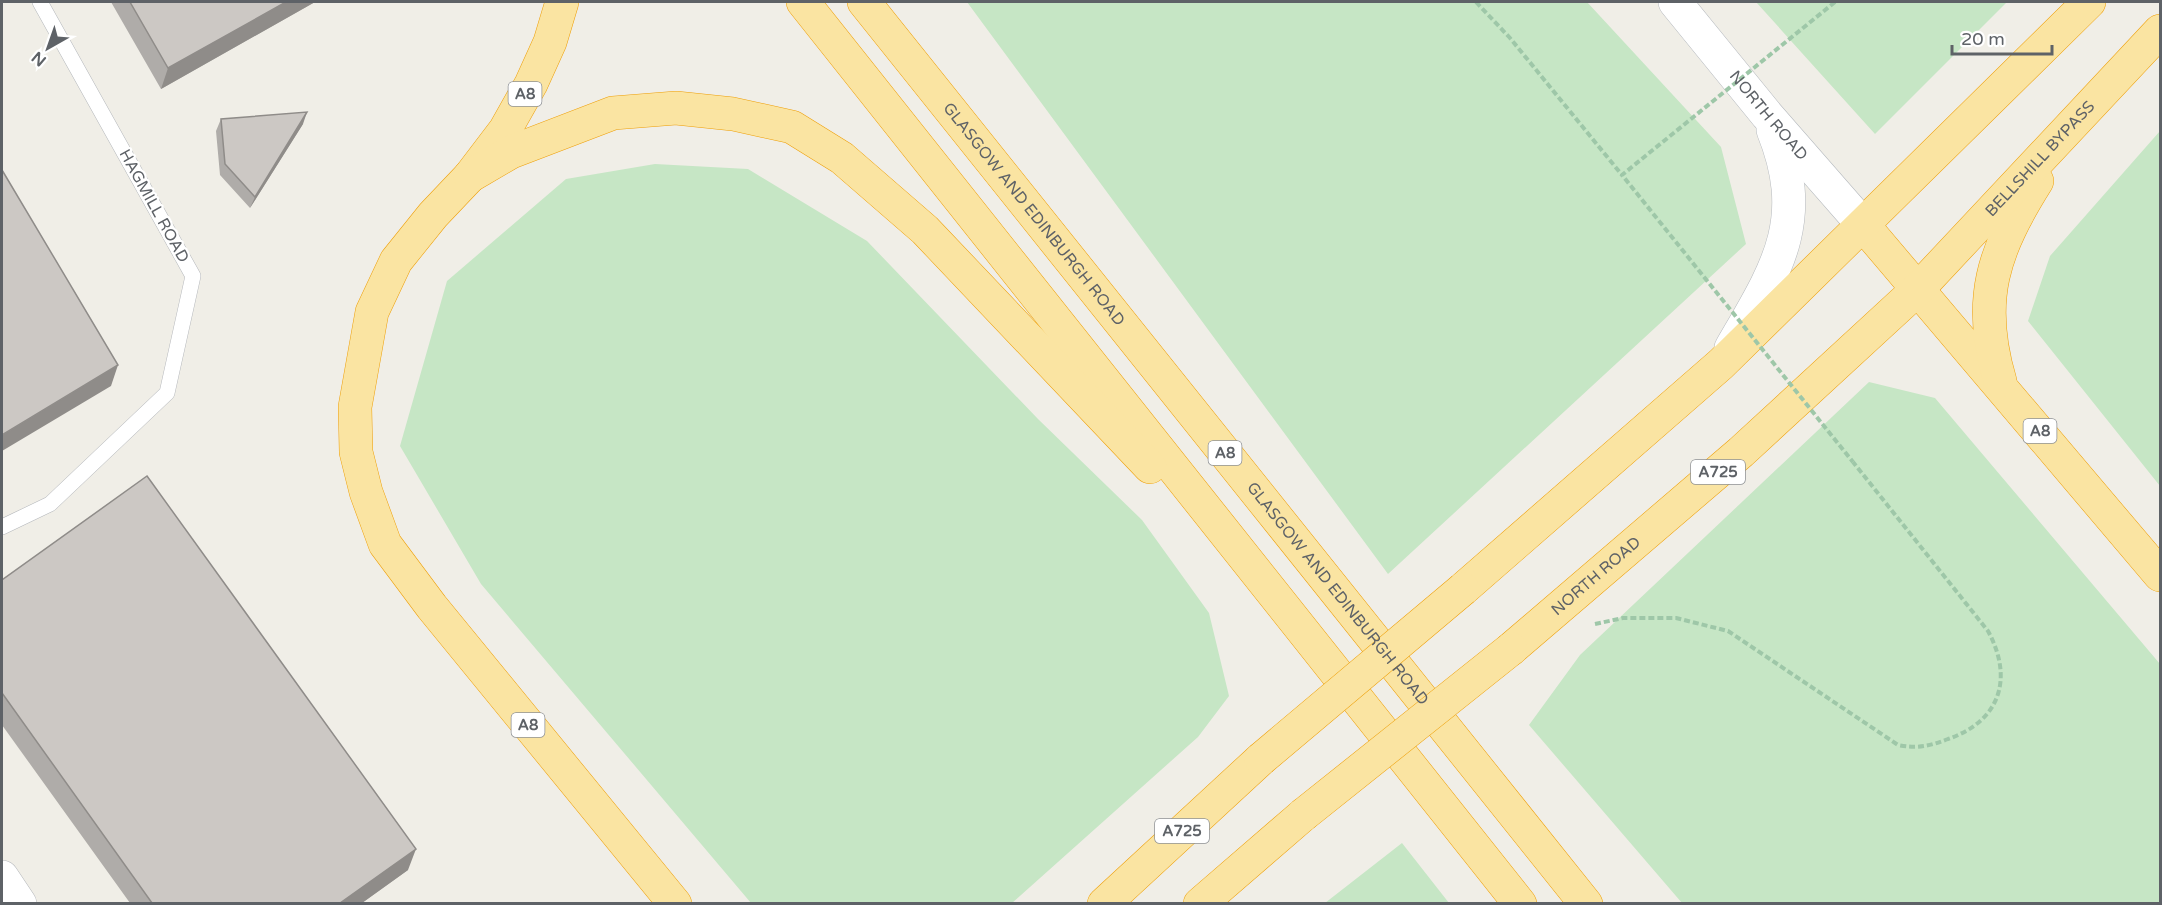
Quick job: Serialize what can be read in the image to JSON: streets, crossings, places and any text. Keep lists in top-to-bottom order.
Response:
{
  "streets": {
    "highway": [
      "A8",
      "NORTH ROAD",
      "BELLSHILL BYPASS",
      "GLASGOW AND EDINBURGH ROAD",
      "A725"
    ],
    "lane": ["HAGMILL ROAD"]
  },
  "crossings": [
    ["A8", "NORTH ROAD"],
    ["A8", "BELLSHILL BYPASS"],
    ["NORTH ROAD", "BELLSHILL BYPASS"],
    ["NORTH ROAD", "A725"]
  ],
  "scale_bar": "20 m",
  "north": "bottom left"
}
